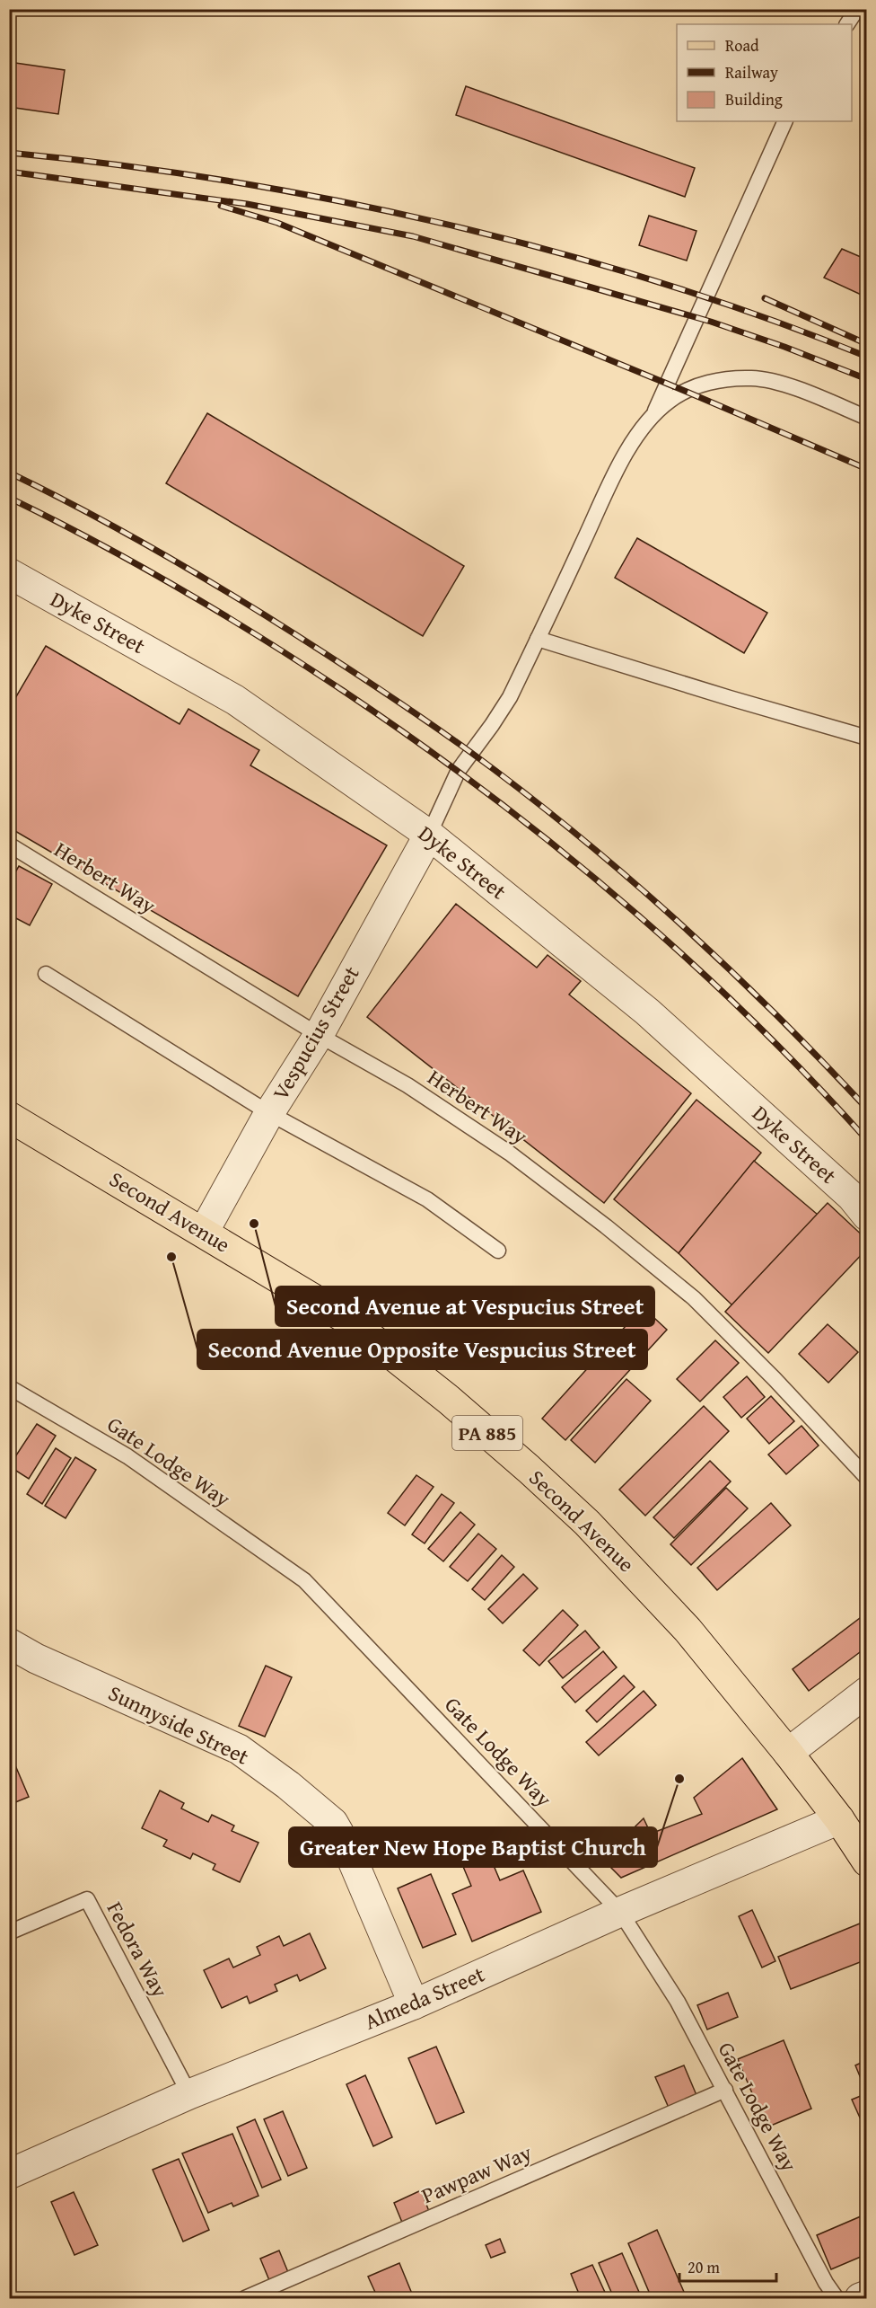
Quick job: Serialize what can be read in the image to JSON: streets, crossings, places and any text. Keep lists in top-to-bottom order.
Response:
{
  "streets": {
    "main road": ["Second Avenue", "PA 885"],
    "street": [
      "Dyke Street",
      "Vespucius Street",
      "Sunnyside Street",
      "Almeda Street"
    ],
    "lane": [
      "Herbert Way",
      "Gate Lodge Way",
      "Fedora Way",
      "Pawpaw Way"
    ]
  },
  "crossings": [
    ["Dyke Street", "Vespucius Street"],
    ["Herbert Way", "Vespucius Street"],
    ["Vespucius Street", "Second Avenue"],
    ["Second Avenue", "Almeda Street"],
    ["Gate Lodge Way", "Almeda Street"],
    ["Gate Lodge Way", "Pawpaw Way"],
    ["Sunnyside Street", "Almeda Street"],
    ["Fedora Way", "Almeda Street"]
  ],
  "places": ["Second Avenue at Vespucius Street", "Second Avenue Opposite Vespucius Street", "Greater New Hope Baptist Church"],
  "legend": ["Road", "Railway", "Building"],
  "scale_bar": "20 m"
}
